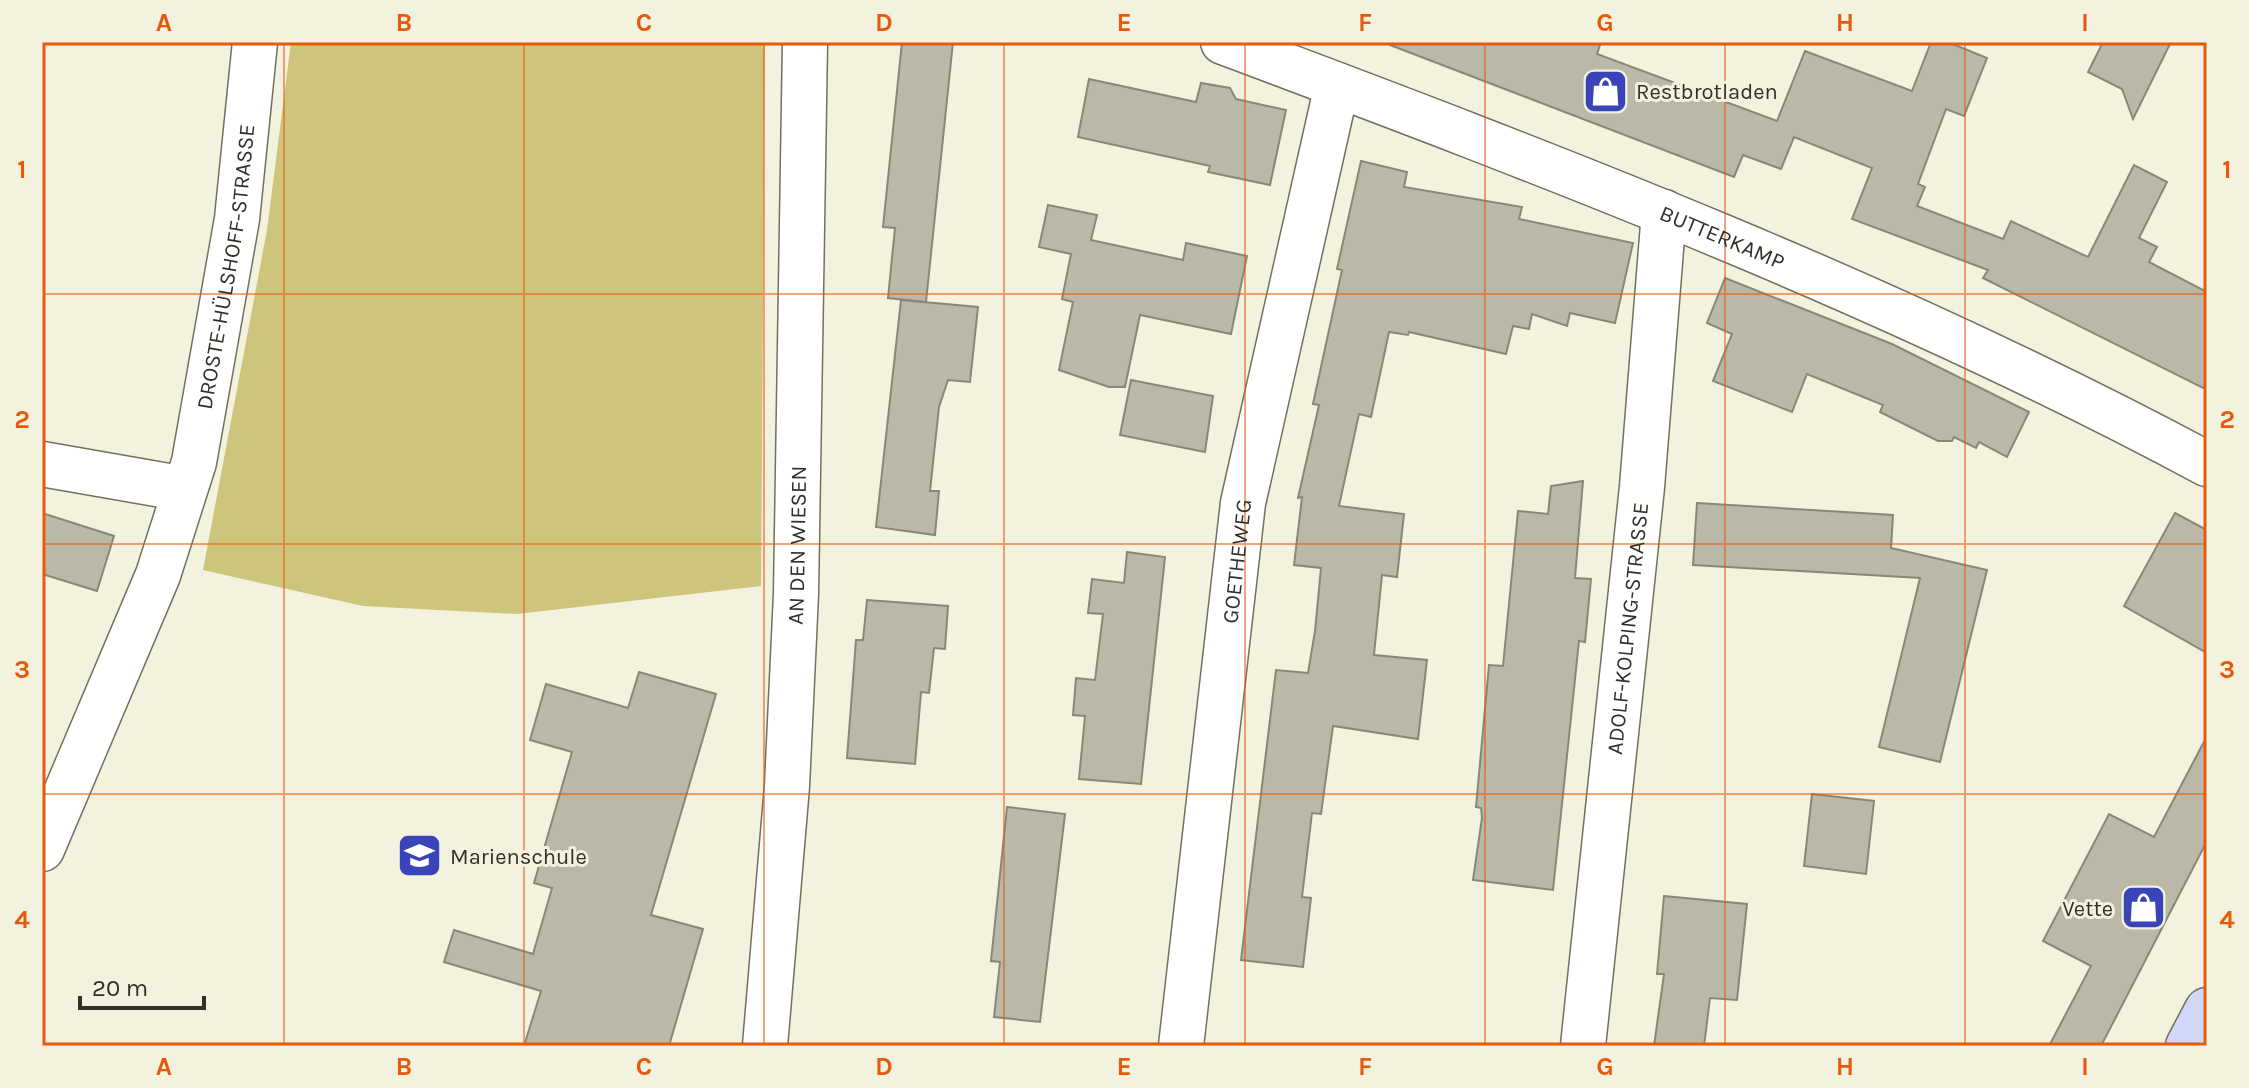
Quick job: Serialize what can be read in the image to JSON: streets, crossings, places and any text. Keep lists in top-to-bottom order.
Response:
{
  "streets": {
    "street": [
      "BUTTERKAMP",
      "DROSTE-HÜLSHOFF-STRASSE",
      "AN DEN WIESEN",
      "GOETHEWEG",
      "ADOLF-KOLPING-STRASSE"
    ]
  },
  "crossings": [
    ["BUTTERKAMP", "GOETHEWEG"],
    ["BUTTERKAMP", "ADOLF-KOLPING-STRASSE"]
  ],
  "places": {
    "shop": ["Restbrotladen", "Vette"],
    "school or university": ["Marienschule"]
  },
  "scale_bar": "20 m",
  "grid": {
    "columns": [
      "A",
      "B",
      "C",
      "D",
      "E",
      "F",
      "G",
      "H",
      "I"
    ],
    "rows": [
      "1",
      "2",
      "3",
      "4"
    ]
  }
}
